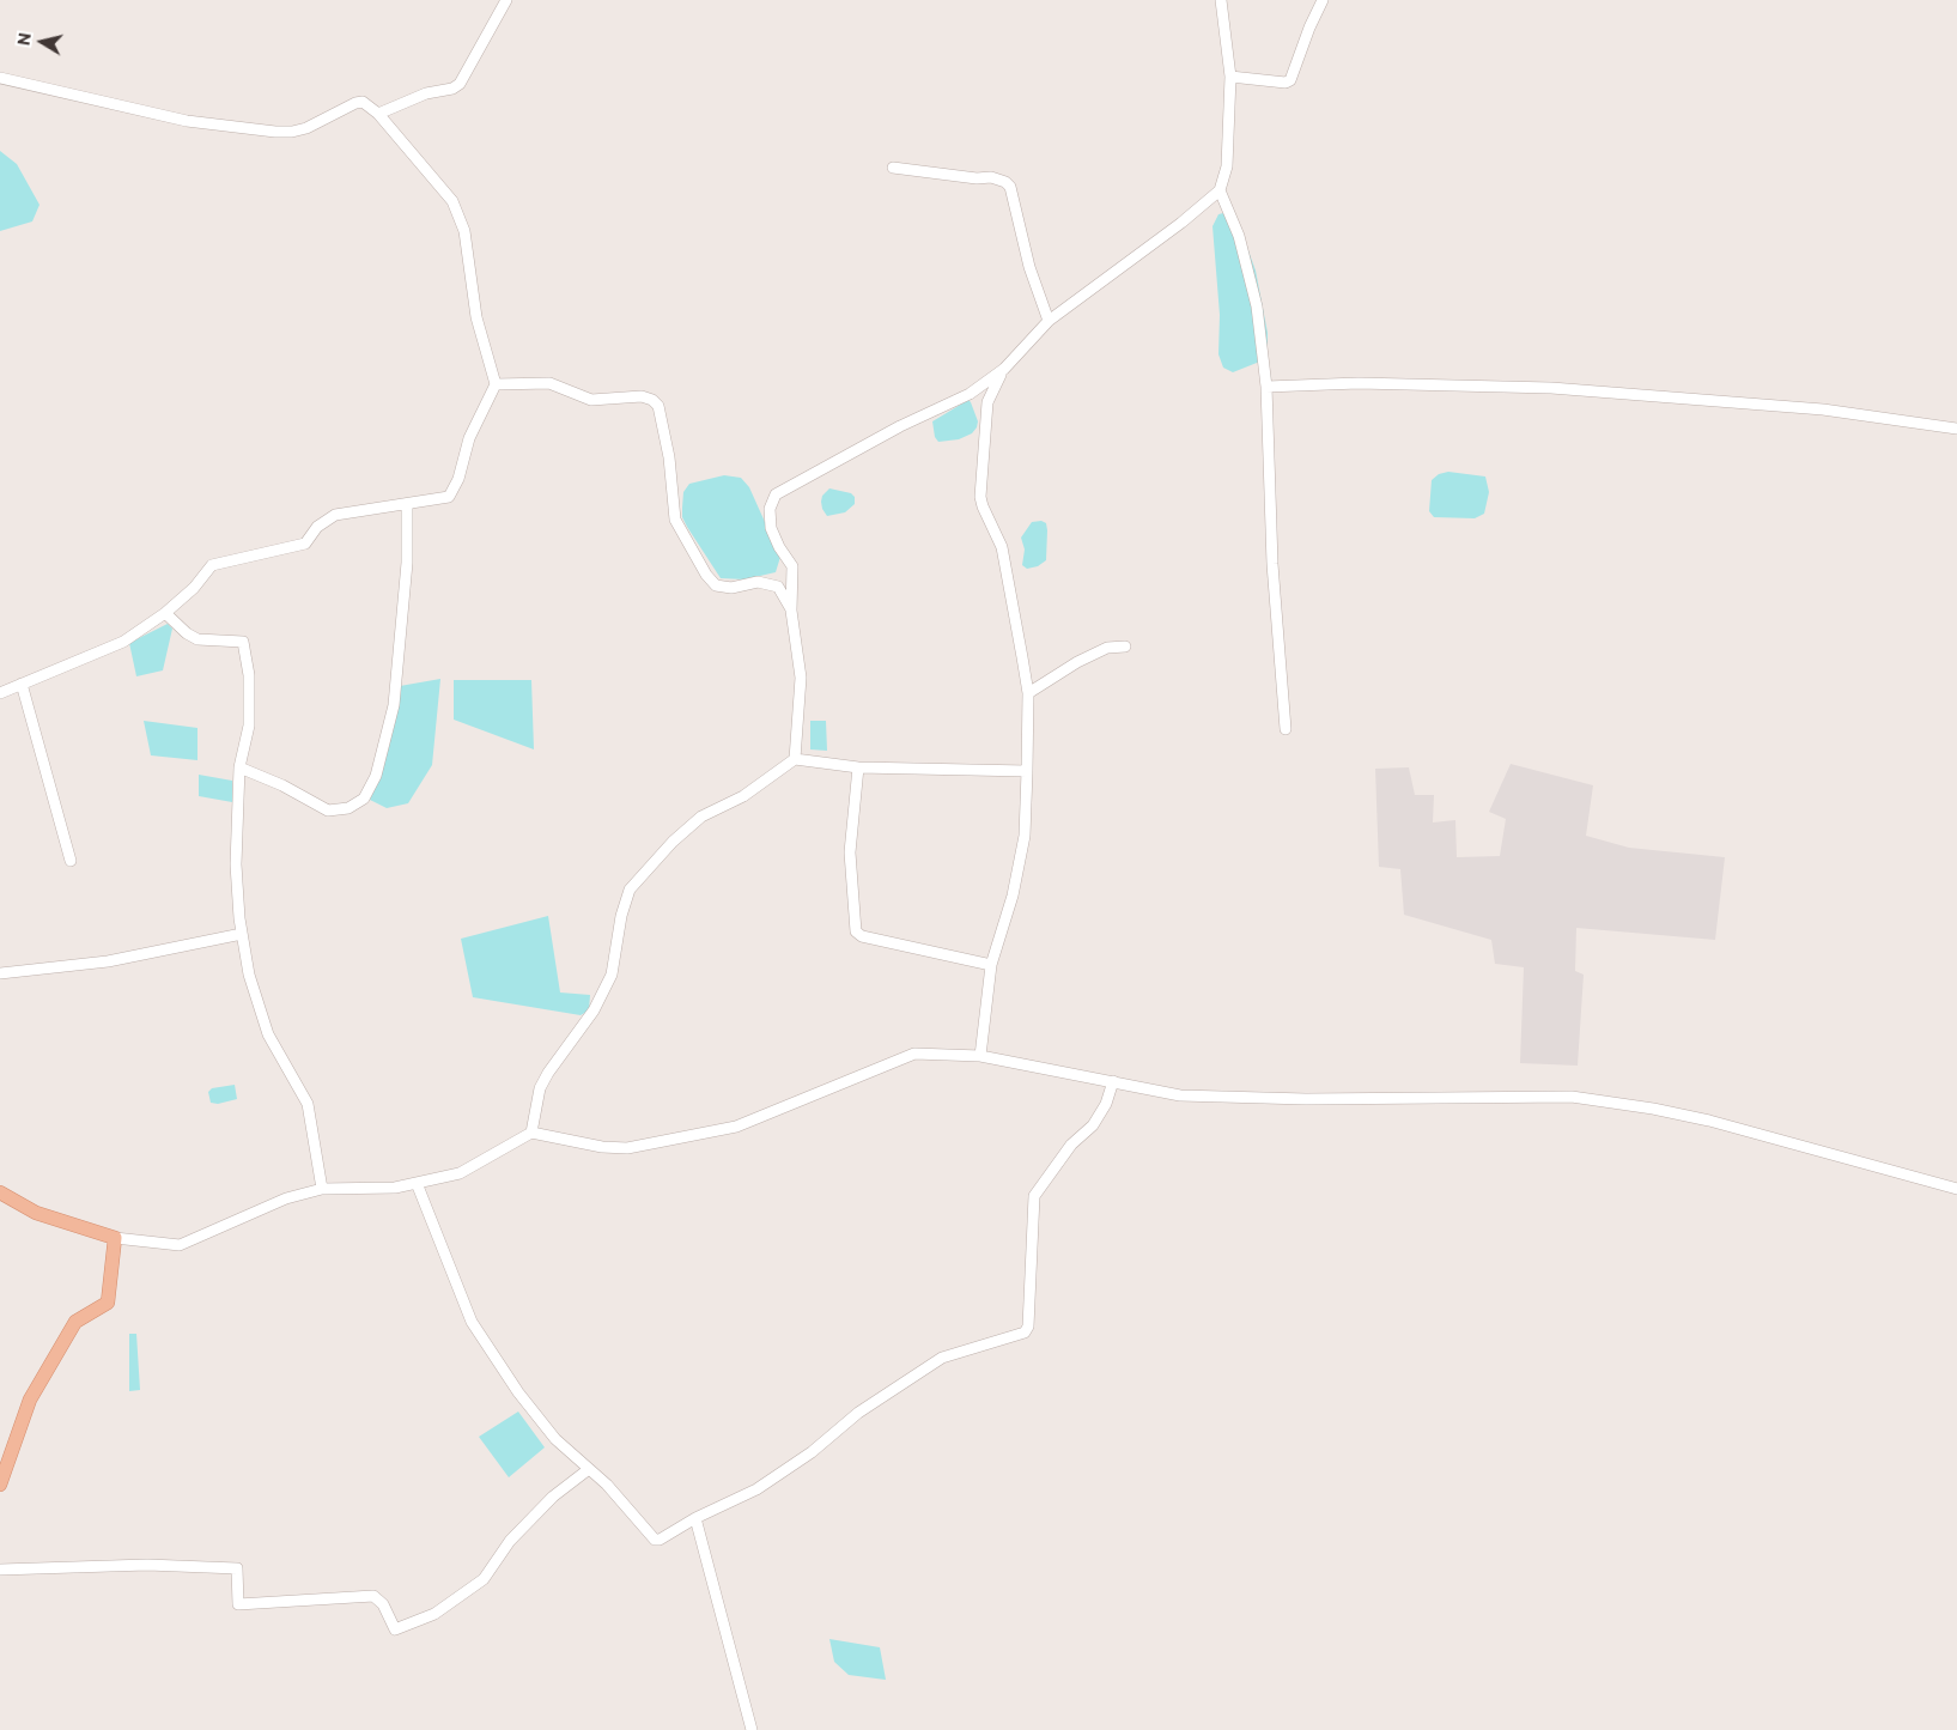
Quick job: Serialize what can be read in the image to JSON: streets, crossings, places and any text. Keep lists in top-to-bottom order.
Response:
{
  "north": "left"
}
